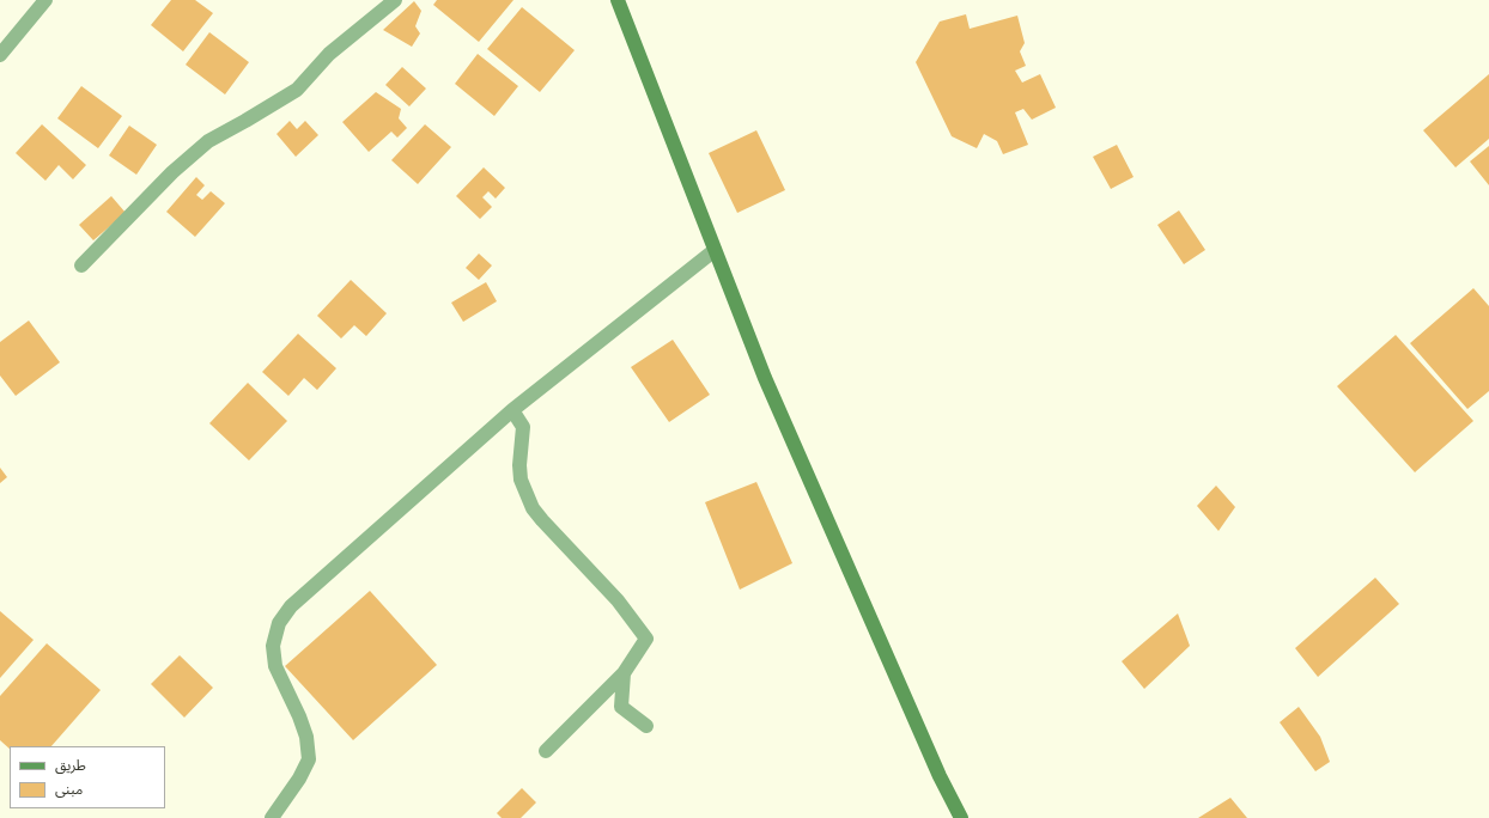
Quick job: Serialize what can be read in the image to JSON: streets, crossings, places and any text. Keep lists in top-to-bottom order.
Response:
{
  "legend": ["طريق", "مبنى"]
}
